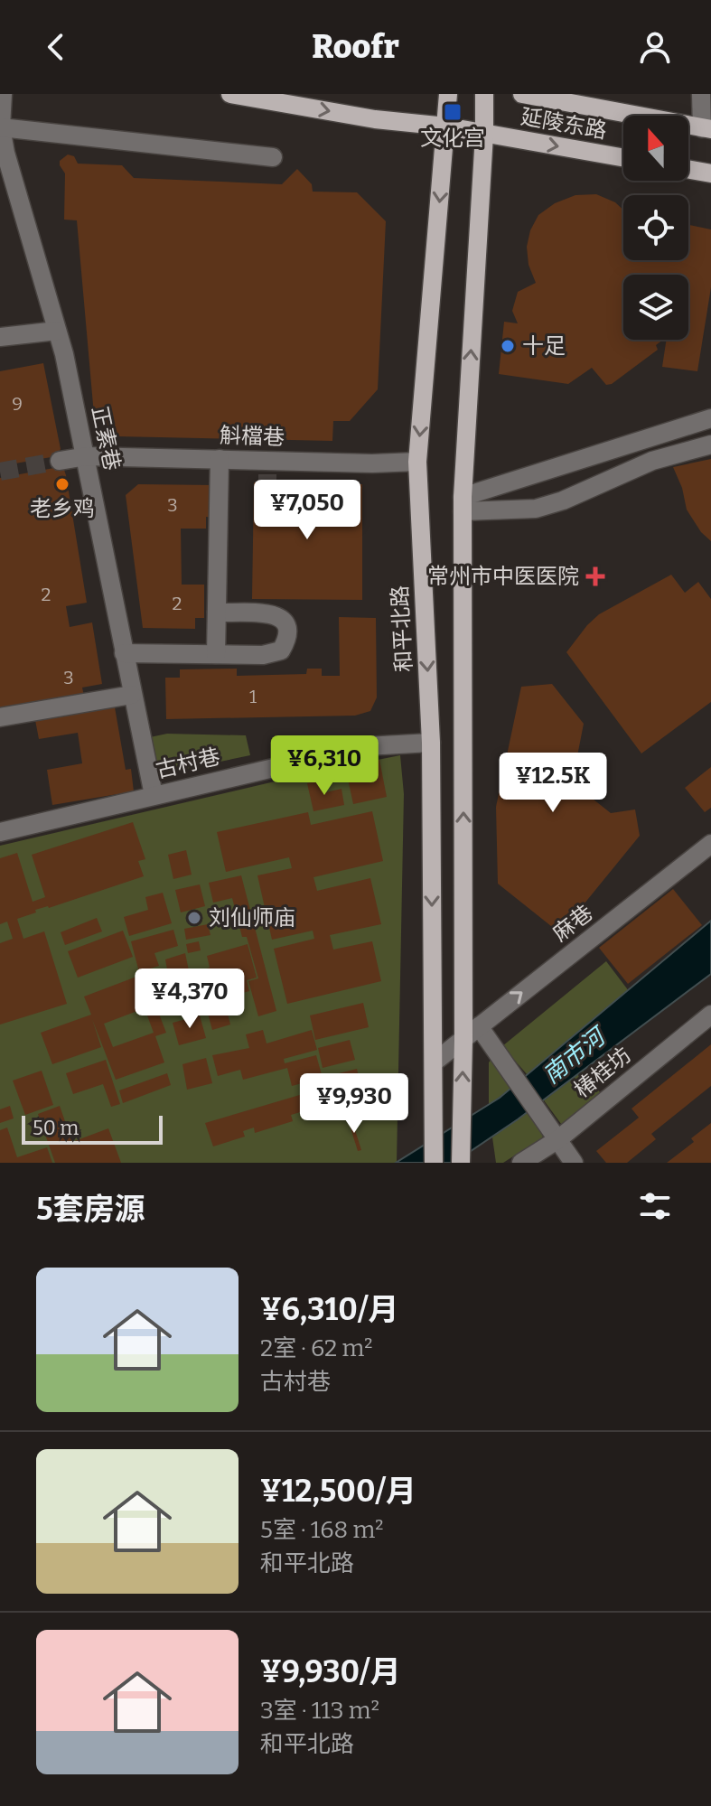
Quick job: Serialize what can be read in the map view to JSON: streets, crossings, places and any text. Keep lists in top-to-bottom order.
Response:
{
  "streets": {
    "main road": ["延陵东路", "和平北路"],
    "street": [
      "斛檔巷",
      "正素巷",
      "古村巷",
      "麻巷",
      "椿桂坊"
    ]
  },
  "crossings": [
    ["延陵东路", "和平北路"],
    ["斛檔巷", "正素巷"],
    ["斛檔巷", "和平北路"],
    ["正素巷", "古村巷"],
    ["和平北路", "古村巷"],
    ["和平北路", "麻巷"]
  ],
  "one_way": ["麻巷"],
  "water": ["南市河"],
  "places": {
    "transit": ["文化宫"],
    "other": ["十足", "老乡鸡", "刘仙师庙"],
    "health": ["常州市中医医院"]
  },
  "house_numbers": [
    "9",
    "3",
    "2",
    "2",
    "3",
    "1"
  ],
  "scale_bar": "50 m",
  "north": "top",
  "page": {
    "header": "Roofr",
    "price": [
      "¥7,050",
      "¥6,310",
      "¥12.5K",
      "¥4,370",
      "¥9,930"
    ],
    "scale": "50 m",
    "heading": "5套房源",
    "list": [
      {
        "name": "¥6,310/月",
        "note": "2室 · 62 m² · 古村巷"
      },
      {
        "name": "¥12,500/月",
        "note": "5室 · 168 m² · 和平北路"
      },
      {
        "name": "¥9,930/月",
        "note": "3室 · 113 m² · 和平北路"
      }
    ]
  }
}
